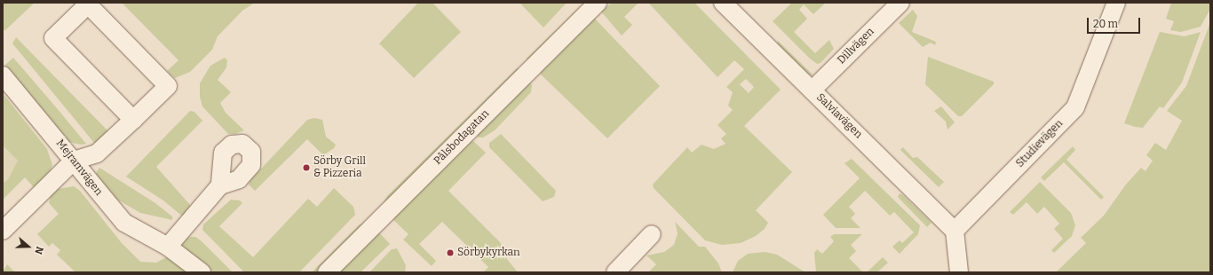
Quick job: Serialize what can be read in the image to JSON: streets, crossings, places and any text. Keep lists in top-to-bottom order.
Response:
{
  "streets": {
    "street": [
      "Dillvägen",
      "Salviavägen",
      "Pålsbodagatan",
      "Studievägen",
      "Mejramvägen"
    ]
  },
  "crossings": [
    ["Dillvägen", "Salviavägen"],
    ["Salviavägen", "Studievägen"]
  ],
  "places": ["Sörby Grill & Pizzeria", "Sörbykyrkan"],
  "scale_bar": "20 m",
  "north": "right"
}
